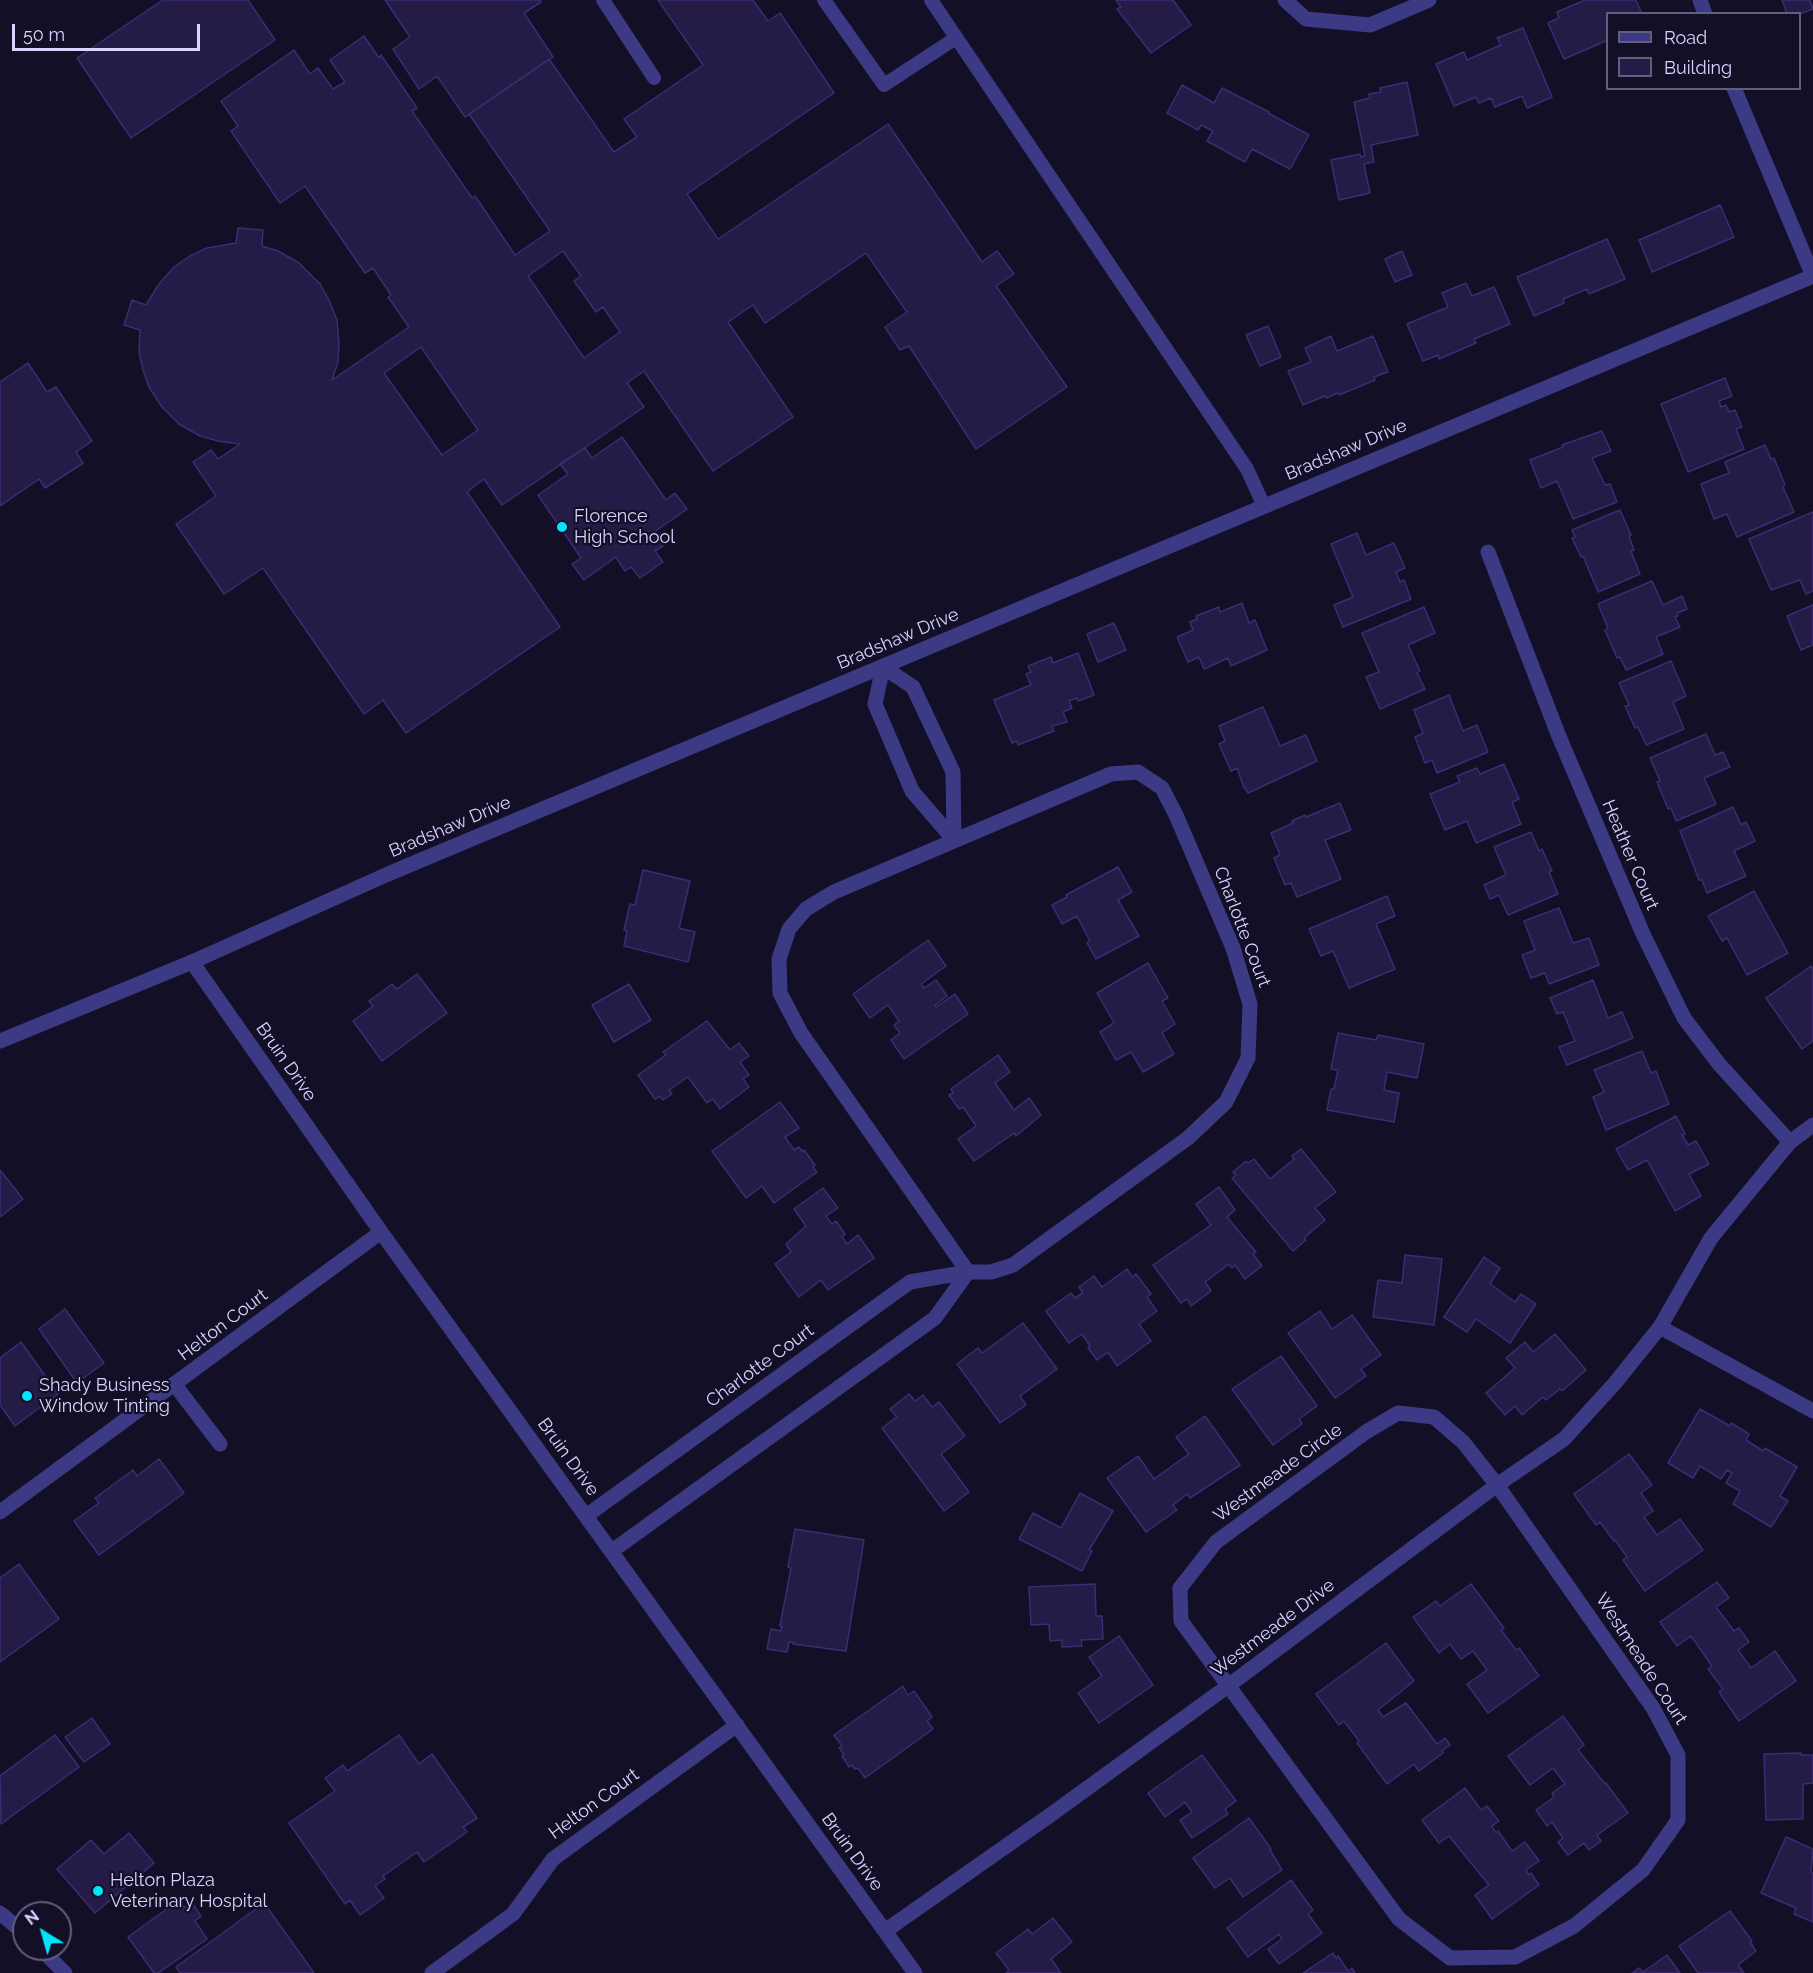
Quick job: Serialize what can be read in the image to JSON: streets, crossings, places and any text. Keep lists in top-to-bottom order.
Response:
{
  "streets": {
    "street": [
      "Bradshaw Drive",
      "Heather Court",
      "Charlotte Court",
      "Bruin Drive",
      "Helton Court",
      "Westmeade Circle",
      "Westmeade Drive",
      "Westmeade Court"
    ]
  },
  "crossings": [
    ["Bradshaw Drive", "Bruin Drive"],
    ["Heather Court", "Westmeade Drive"],
    ["Charlotte Court", "Bruin Drive"],
    ["Bruin Drive", "Helton Court"],
    ["Bruin Drive", "Westmeade Drive"],
    ["Westmeade Circle", "Westmeade Drive"],
    ["Westmeade Circle", "Westmeade Court"],
    ["Westmeade Drive", "Westmeade Court"]
  ],
  "places": ["Florence High School", "Shady Business Window Tinting", "Helton Plaza Veterinary Hospital"],
  "legend": ["Road", "Building"],
  "scale_bar": "50 m",
  "north": "top left"
}
